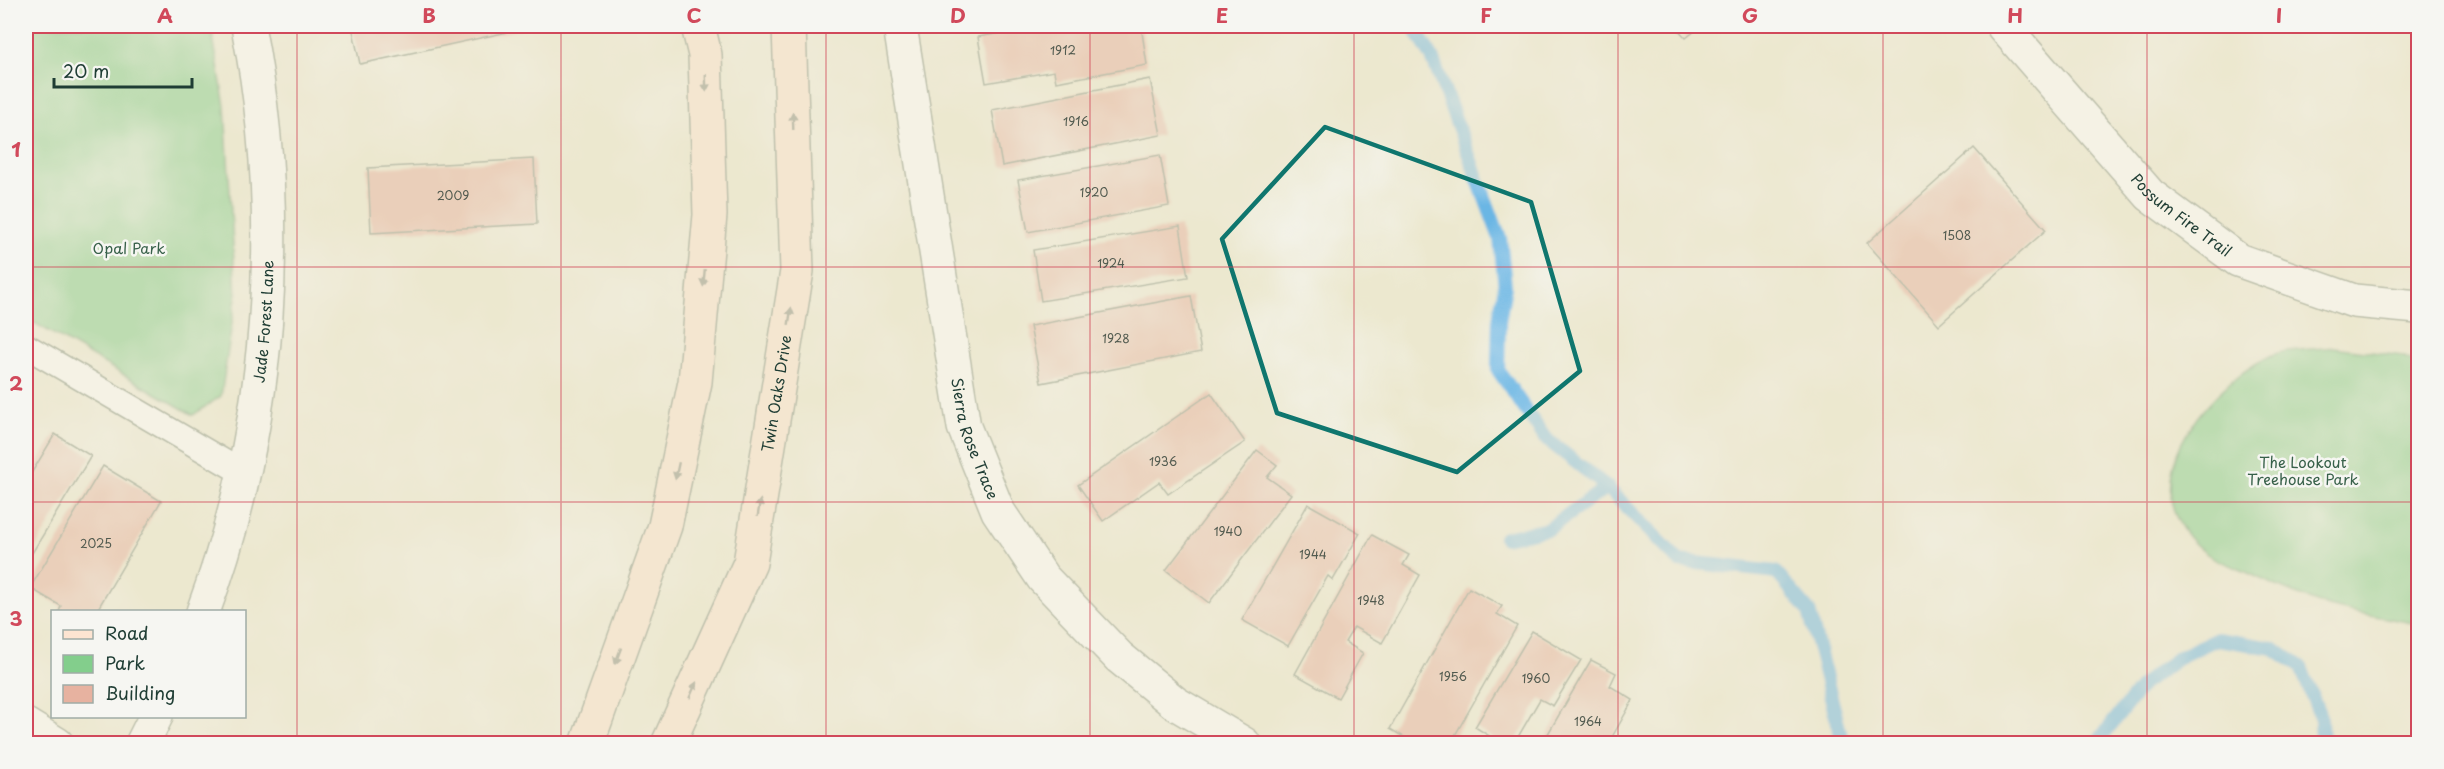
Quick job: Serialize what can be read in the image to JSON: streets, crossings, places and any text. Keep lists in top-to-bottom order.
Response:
{
  "streets": {
    "street": [
      "Possum Fire Trail",
      "Jade Forest Lane",
      "Twin Oaks Drive",
      "Sierra Rose Trace"
    ]
  },
  "parks": ["Opal Park", "The Lookout Treehouse Park"],
  "house_numbers": [
    "1912",
    "1916",
    "1920",
    "2009",
    "1508",
    "1924",
    "1928",
    "1936",
    "1940",
    "2025",
    "1944",
    "1948",
    "1956",
    "1960",
    "1964"
  ],
  "legend": ["Road", "Park", "Building"],
  "scale_bar": "20 m",
  "grid": {
    "columns": [
      "A",
      "B",
      "C",
      "D",
      "E",
      "F",
      "G",
      "H",
      "I"
    ],
    "rows": ["1", "2", "3"]
  }
}
